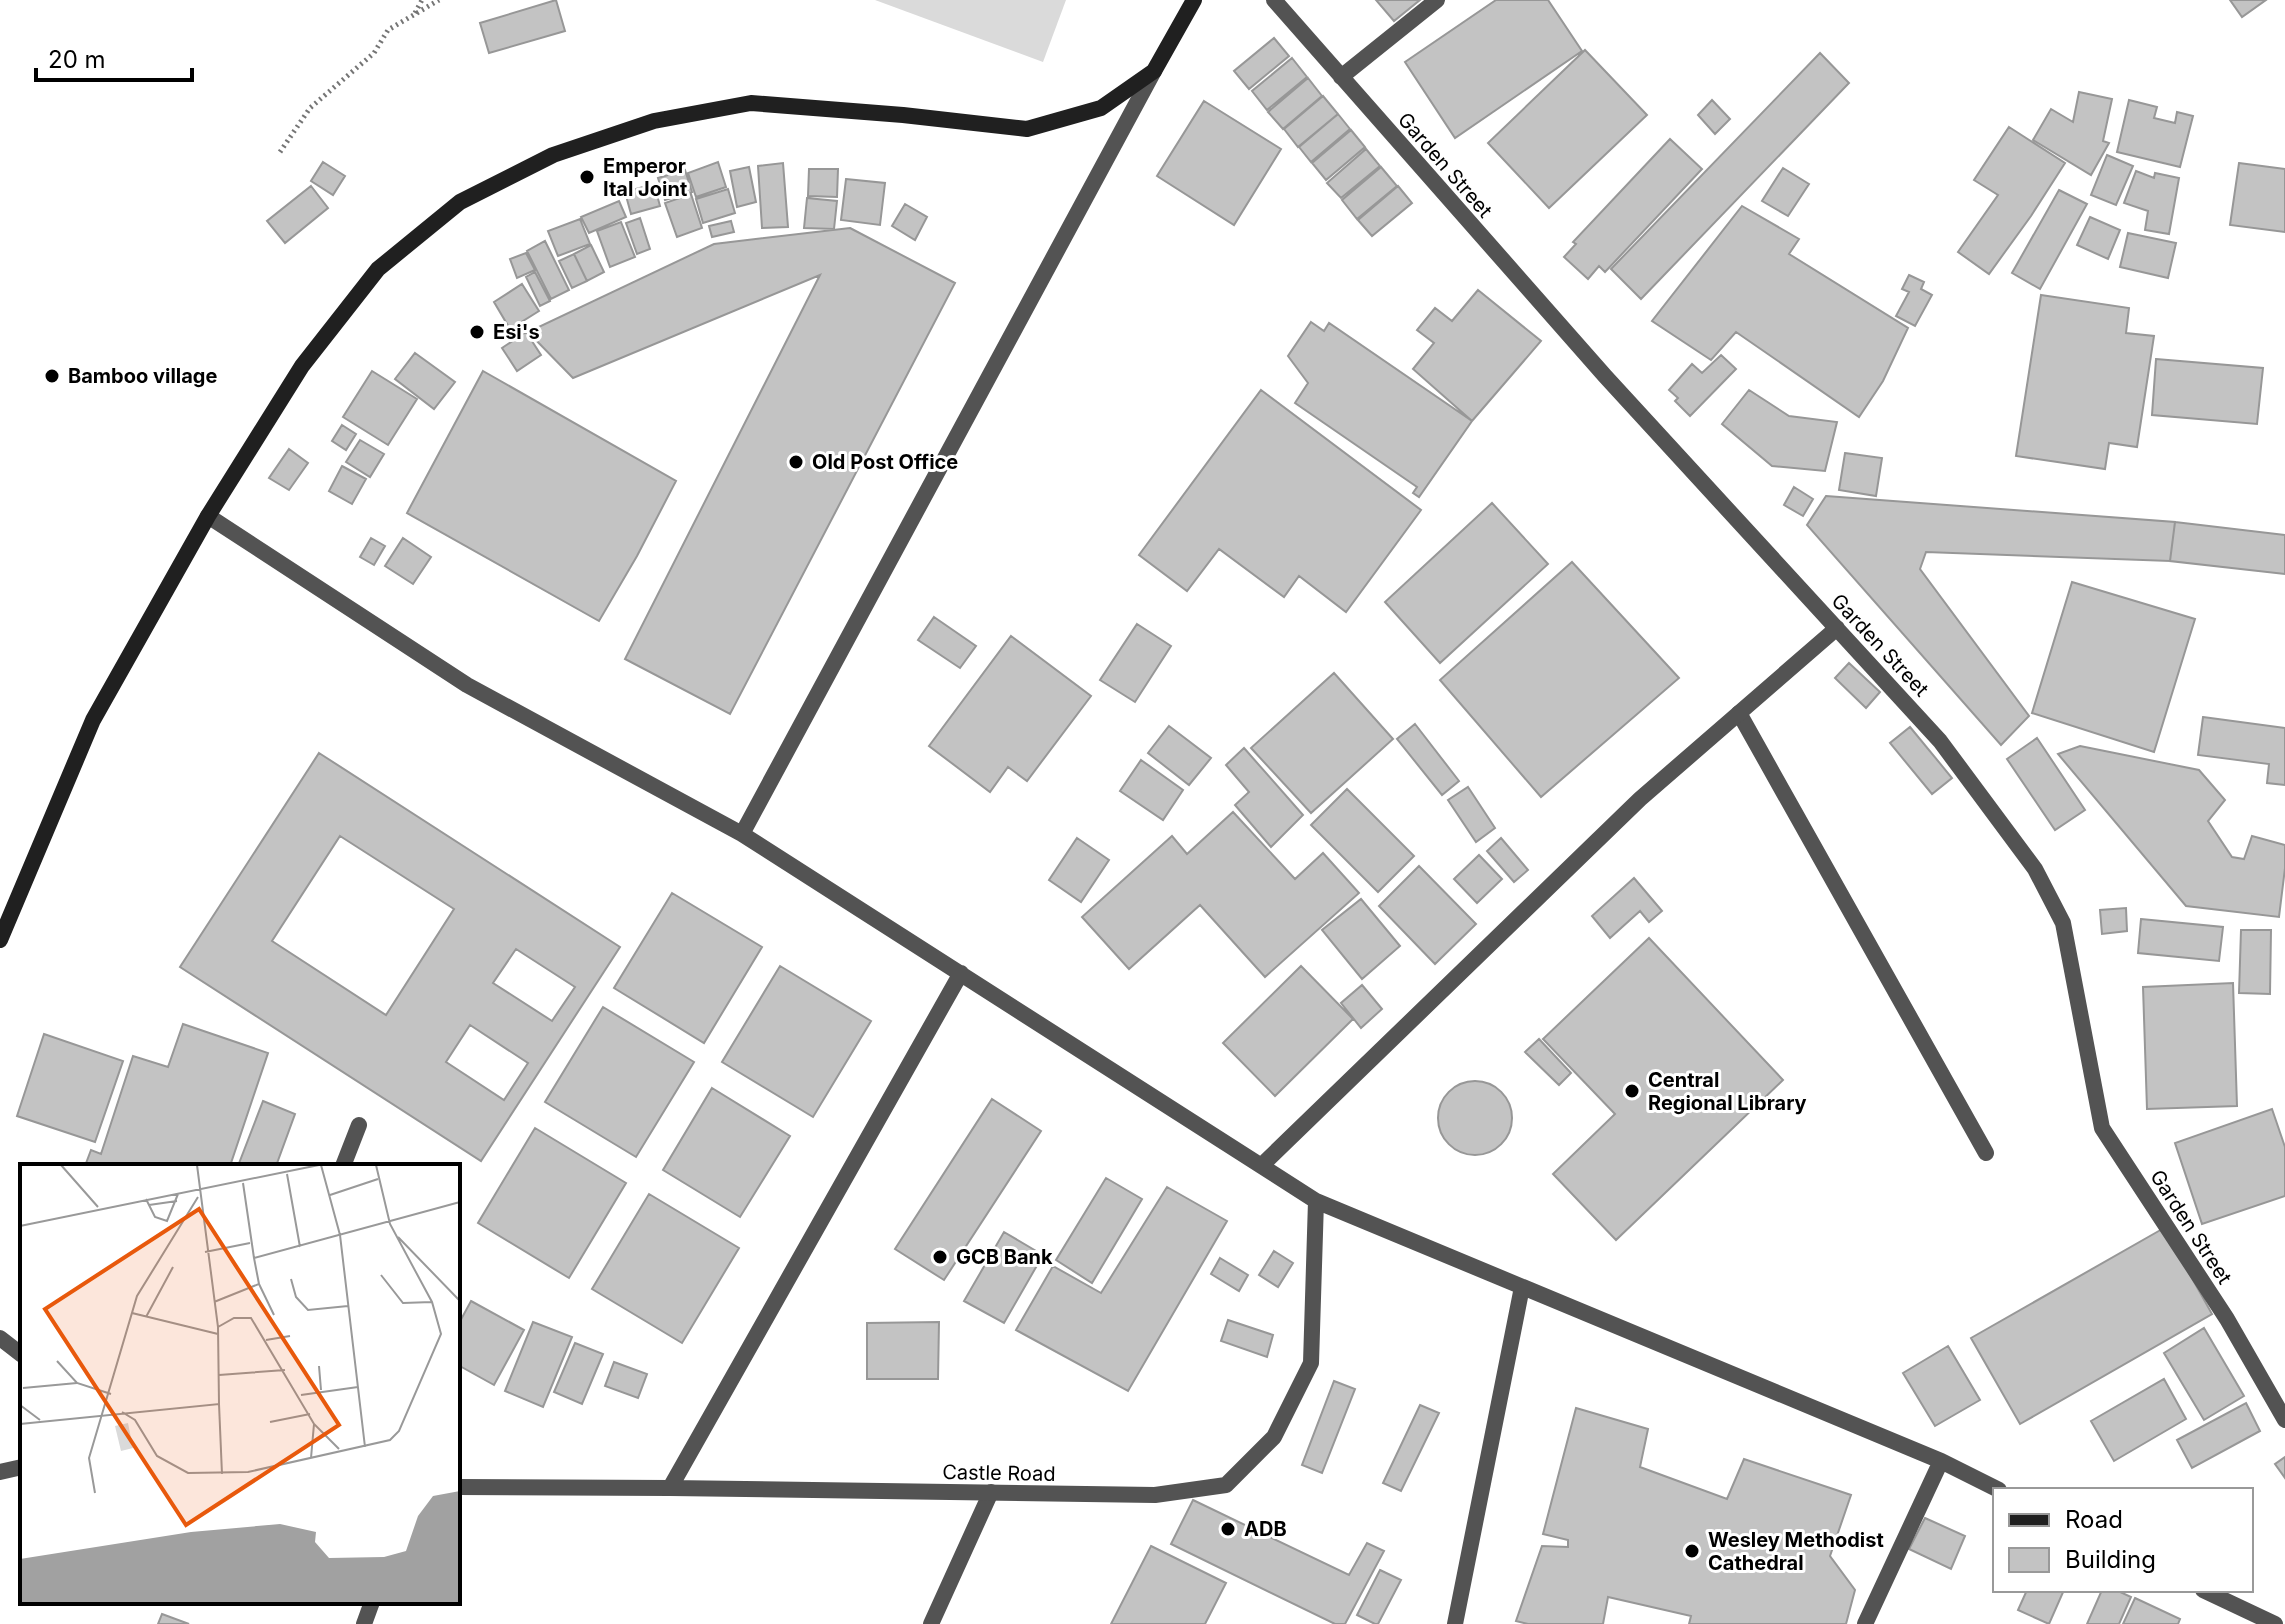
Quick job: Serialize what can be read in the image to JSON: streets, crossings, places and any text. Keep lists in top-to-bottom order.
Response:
{
  "streets": {
    "street": ["Garden Street", "Castle Road"]
  },
  "places": [
    "Emperor Ital Joint",
    "Esi's",
    "Bamboo village",
    "Old Post Office",
    "Central Regional Library",
    "GCB Bank",
    "ADB",
    "Wesley Methodist Cathedral"
  ],
  "legend": ["Road", "Building"],
  "scale_bar": "20 m"
}
